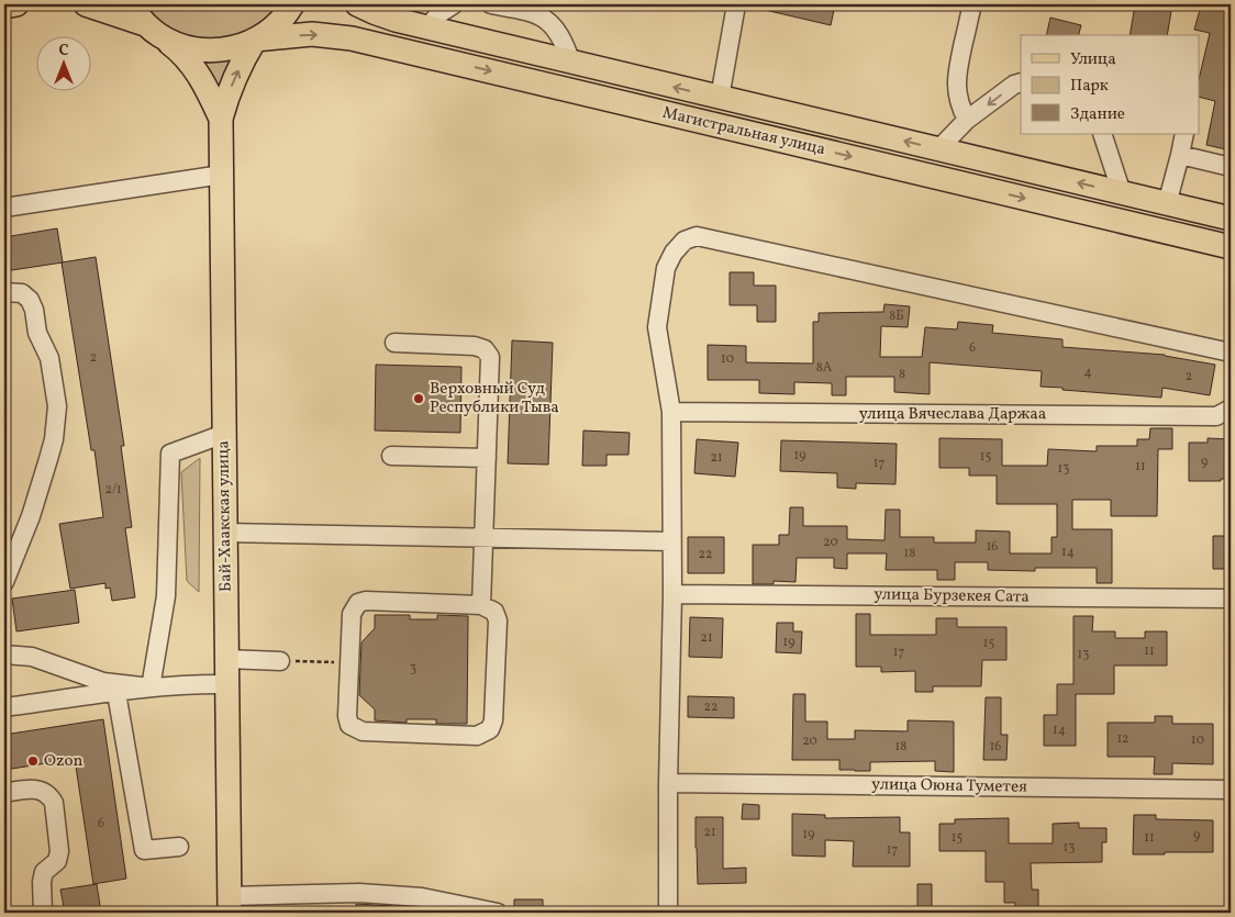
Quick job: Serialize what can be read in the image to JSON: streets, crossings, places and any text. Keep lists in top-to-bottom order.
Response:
{
  "streets": {
    "main road": ["Магистральная улица", "Бай-Хаакская улица"],
    "street": ["улица Вячеслава Даржаа", "улица Бурзекея Сата", "улица Оюна Туметея"]
  },
  "crossings": [
    ["Магистральная улица", "Бай-Хаакская улица"]
  ],
  "places": ["Верховный Суд Республики Тыва", "Ozon"],
  "house_numbers": [
    "8Б",
    "6",
    "2",
    "10",
    "8А",
    "4",
    "8",
    "2",
    "19",
    "15",
    "21",
    "9",
    "17",
    "11",
    "13",
    "2/1",
    "20",
    "16",
    "14",
    "18",
    "22",
    "21",
    "19",
    "15",
    "11",
    "17",
    "13",
    "3",
    "22",
    "14",
    "12",
    "10",
    "20",
    "18",
    "16",
    "6",
    "21",
    "19",
    "9",
    "15",
    "11",
    "13",
    "17"
  ],
  "legend": ["Улица", "Парк", "Здание"],
  "north": "top"
}
